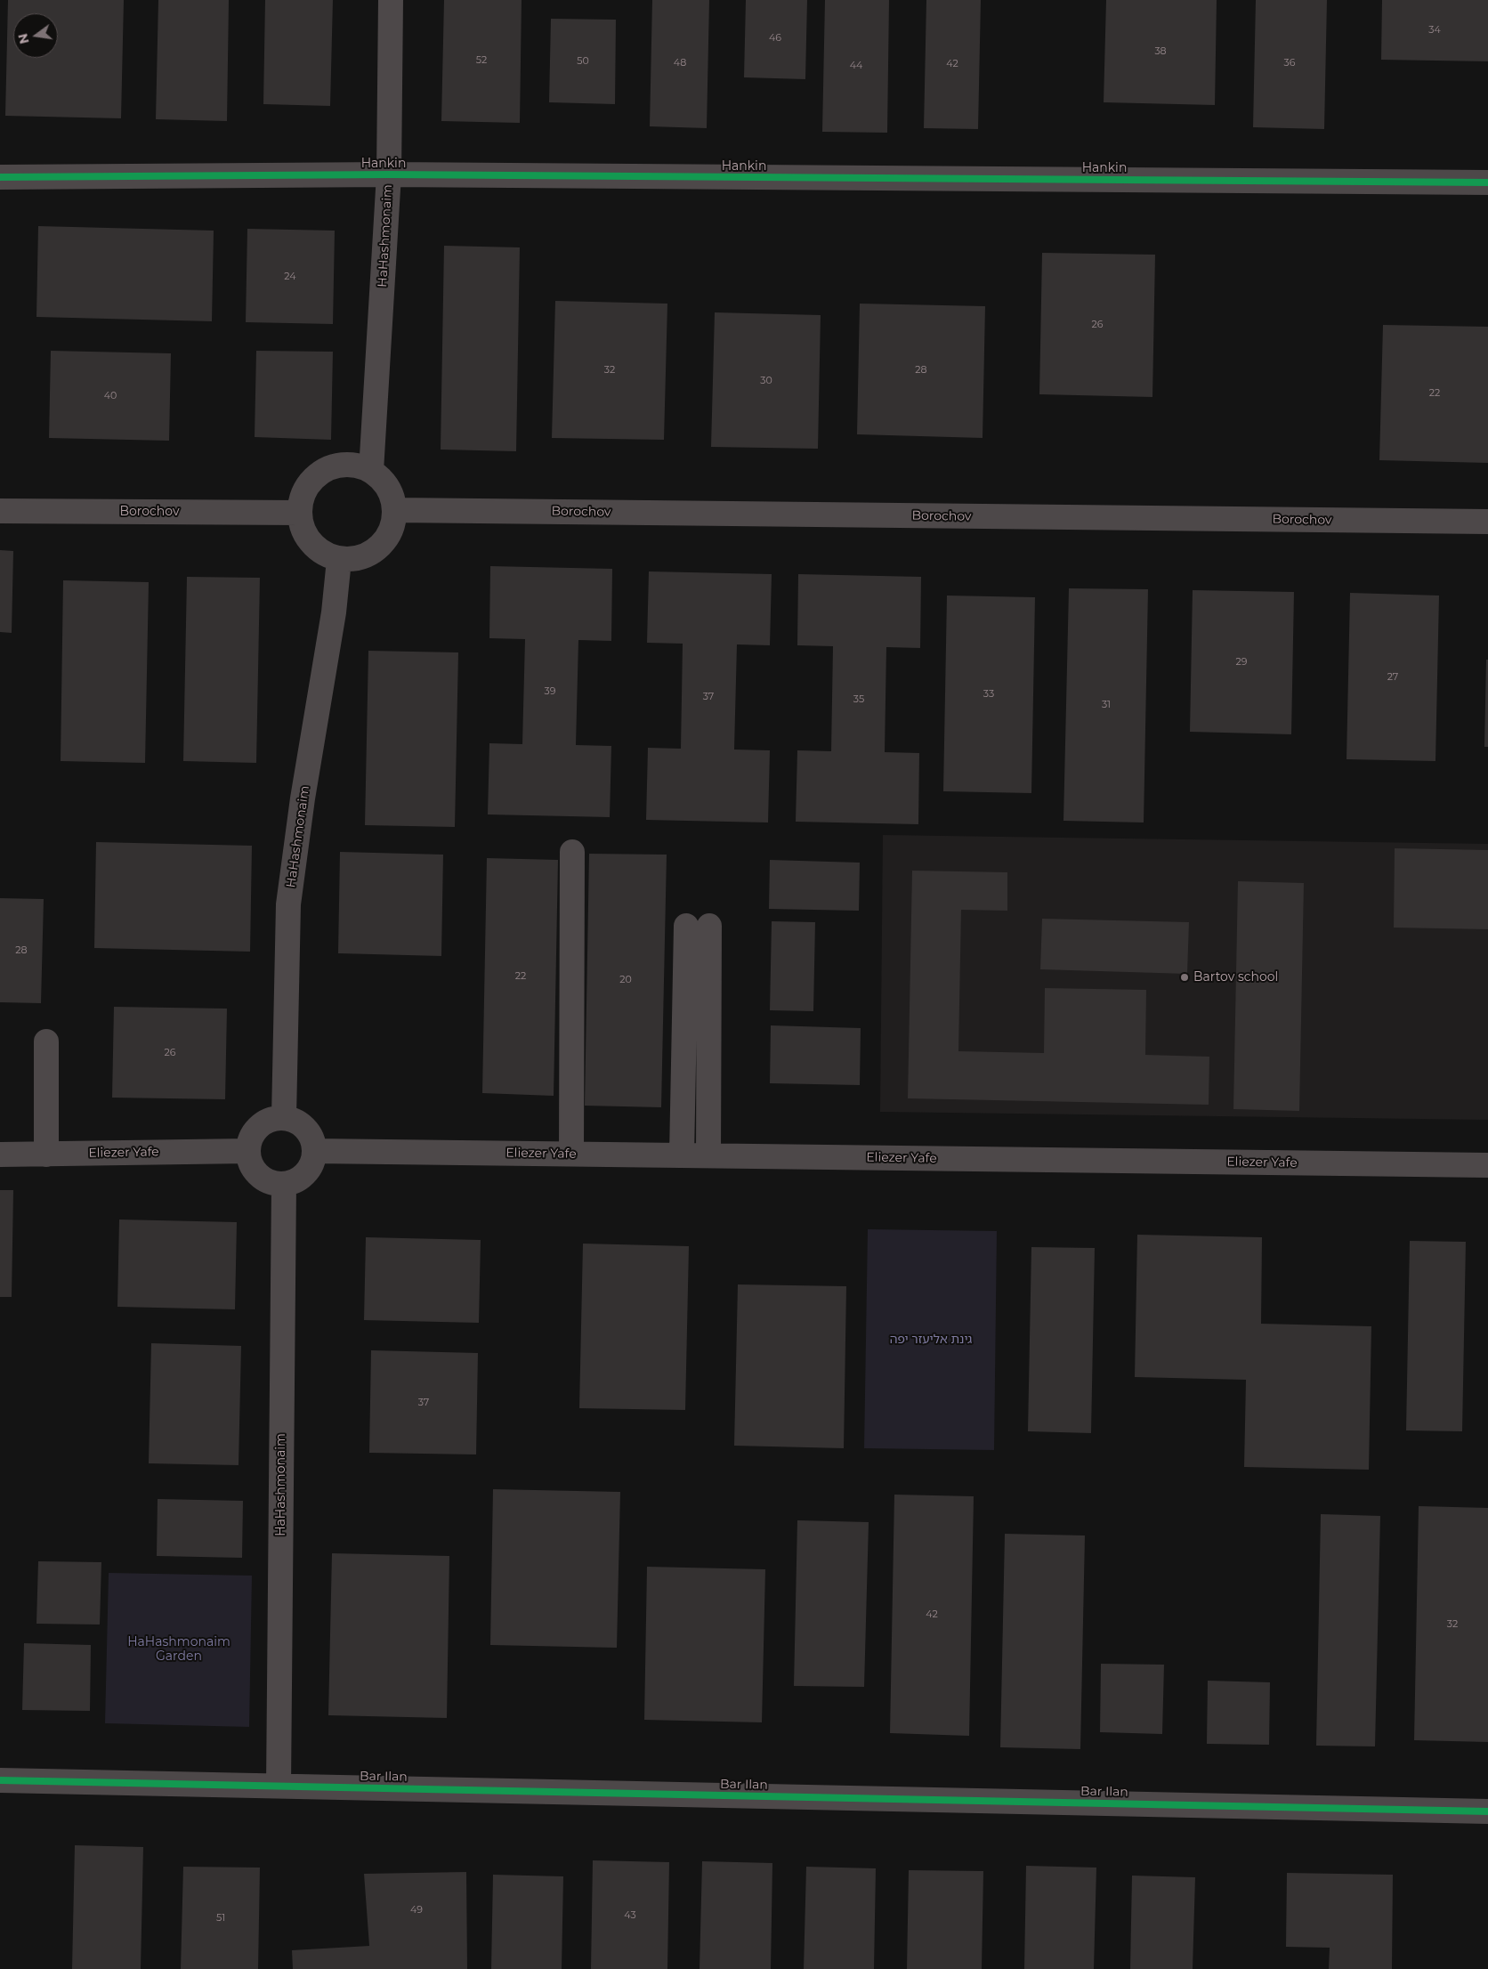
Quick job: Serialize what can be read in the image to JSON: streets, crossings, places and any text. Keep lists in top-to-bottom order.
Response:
{
  "streets": {
    "street": [
      "Hankin",
      "HaHashmonaim",
      "Borochov",
      "Eliezer Yafe",
      "Bar Ilan"
    ]
  },
  "crossings": [
    ["Hankin", "HaHashmonaim"],
    ["HaHashmonaim", "Borochov"],
    ["HaHashmonaim", "Eliezer Yafe"],
    ["HaHashmonaim", "Bar Ilan"]
  ],
  "parks": ["גינת אליעזר יפה", "HaHashmonaim Garden"],
  "places": ["Bartov school"],
  "house_numbers": [
    "34",
    "46",
    "38",
    "52",
    "50",
    "48",
    "36",
    "42",
    "44",
    "24",
    "26",
    "32",
    "28",
    "30",
    "22",
    "40",
    "29",
    "27",
    "39",
    "33",
    "37",
    "35",
    "31",
    "28",
    "22",
    "20",
    "26",
    "37",
    "42",
    "32",
    "49",
    "43",
    "51"
  ],
  "north": "left"
}
